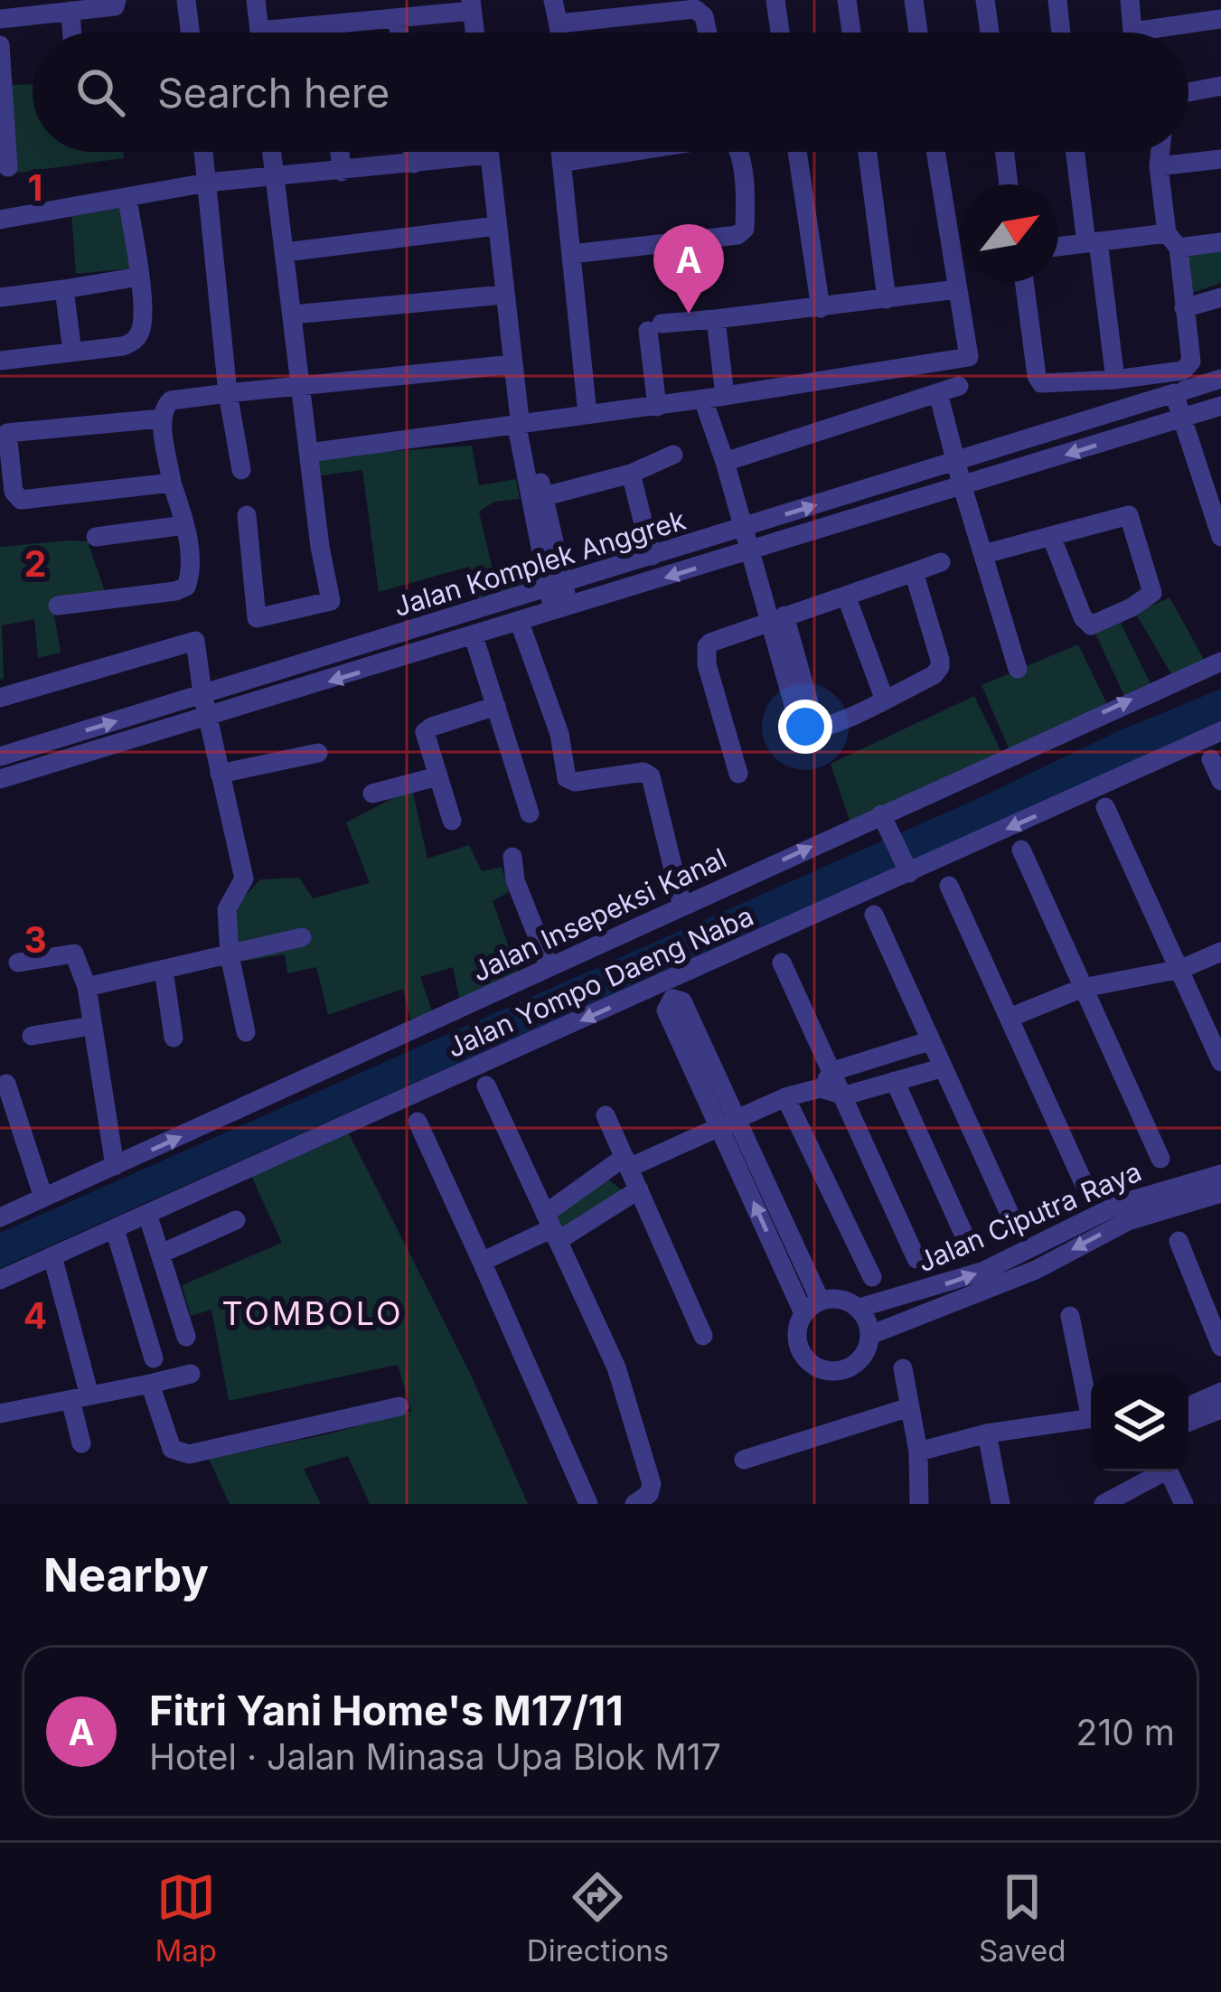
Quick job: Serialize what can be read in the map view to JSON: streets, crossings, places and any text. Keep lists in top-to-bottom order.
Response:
{
  "streets": {
    "street": [
      "Jalan Komplek Anggrek",
      "Jalan Insepeksi Kanal",
      "Jalan Yompo Daeng Naba",
      "Jalan Ciputra Raya"
    ]
  },
  "districts": ["TOMBOLO"],
  "north": "top right",
  "page": {
    "search": "Search here",
    "pins": "A",
    "heading": "Nearby",
    "list": [
      {
        "mark": "A",
        "name": "Fitri Yani Home's M17/11",
        "note": "Hotel · Jalan Minasa Upa Blok M17",
        "value": "210 m"
      }
    ],
    "nav": ["Map", "Directions", "Saved"]
  },
  "grid": {
    "rows": [
      "1",
      "2",
      "3",
      "4"
    ]
  }
}
